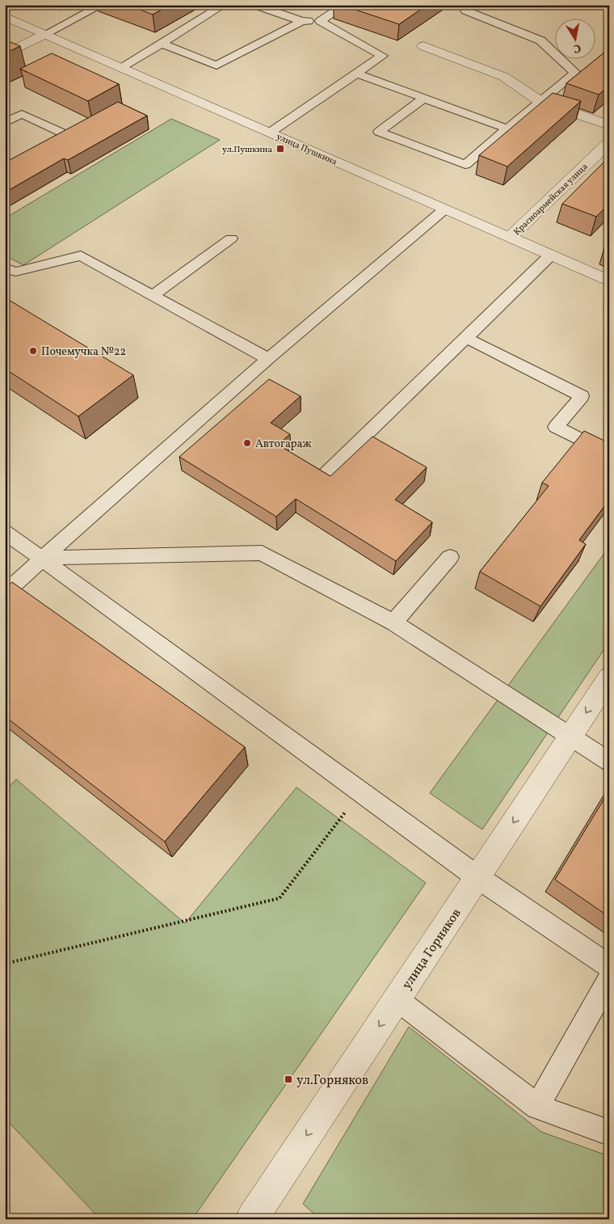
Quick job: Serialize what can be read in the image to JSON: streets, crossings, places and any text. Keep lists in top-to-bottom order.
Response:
{
  "streets": {
    "street": ["улица Пушкина", "Красноармейская улица", "улица Горняков"]
  },
  "crossings": [
    ["улица Пушкина", "Красноармейская улица"]
  ],
  "one_way": ["улица Горняков"],
  "places": {
    "transit": ["ул.Пушкина", "ул.Горняков"],
    "other": ["Почемучка №22", "Автогараж"]
  },
  "north": "bottom"
}
